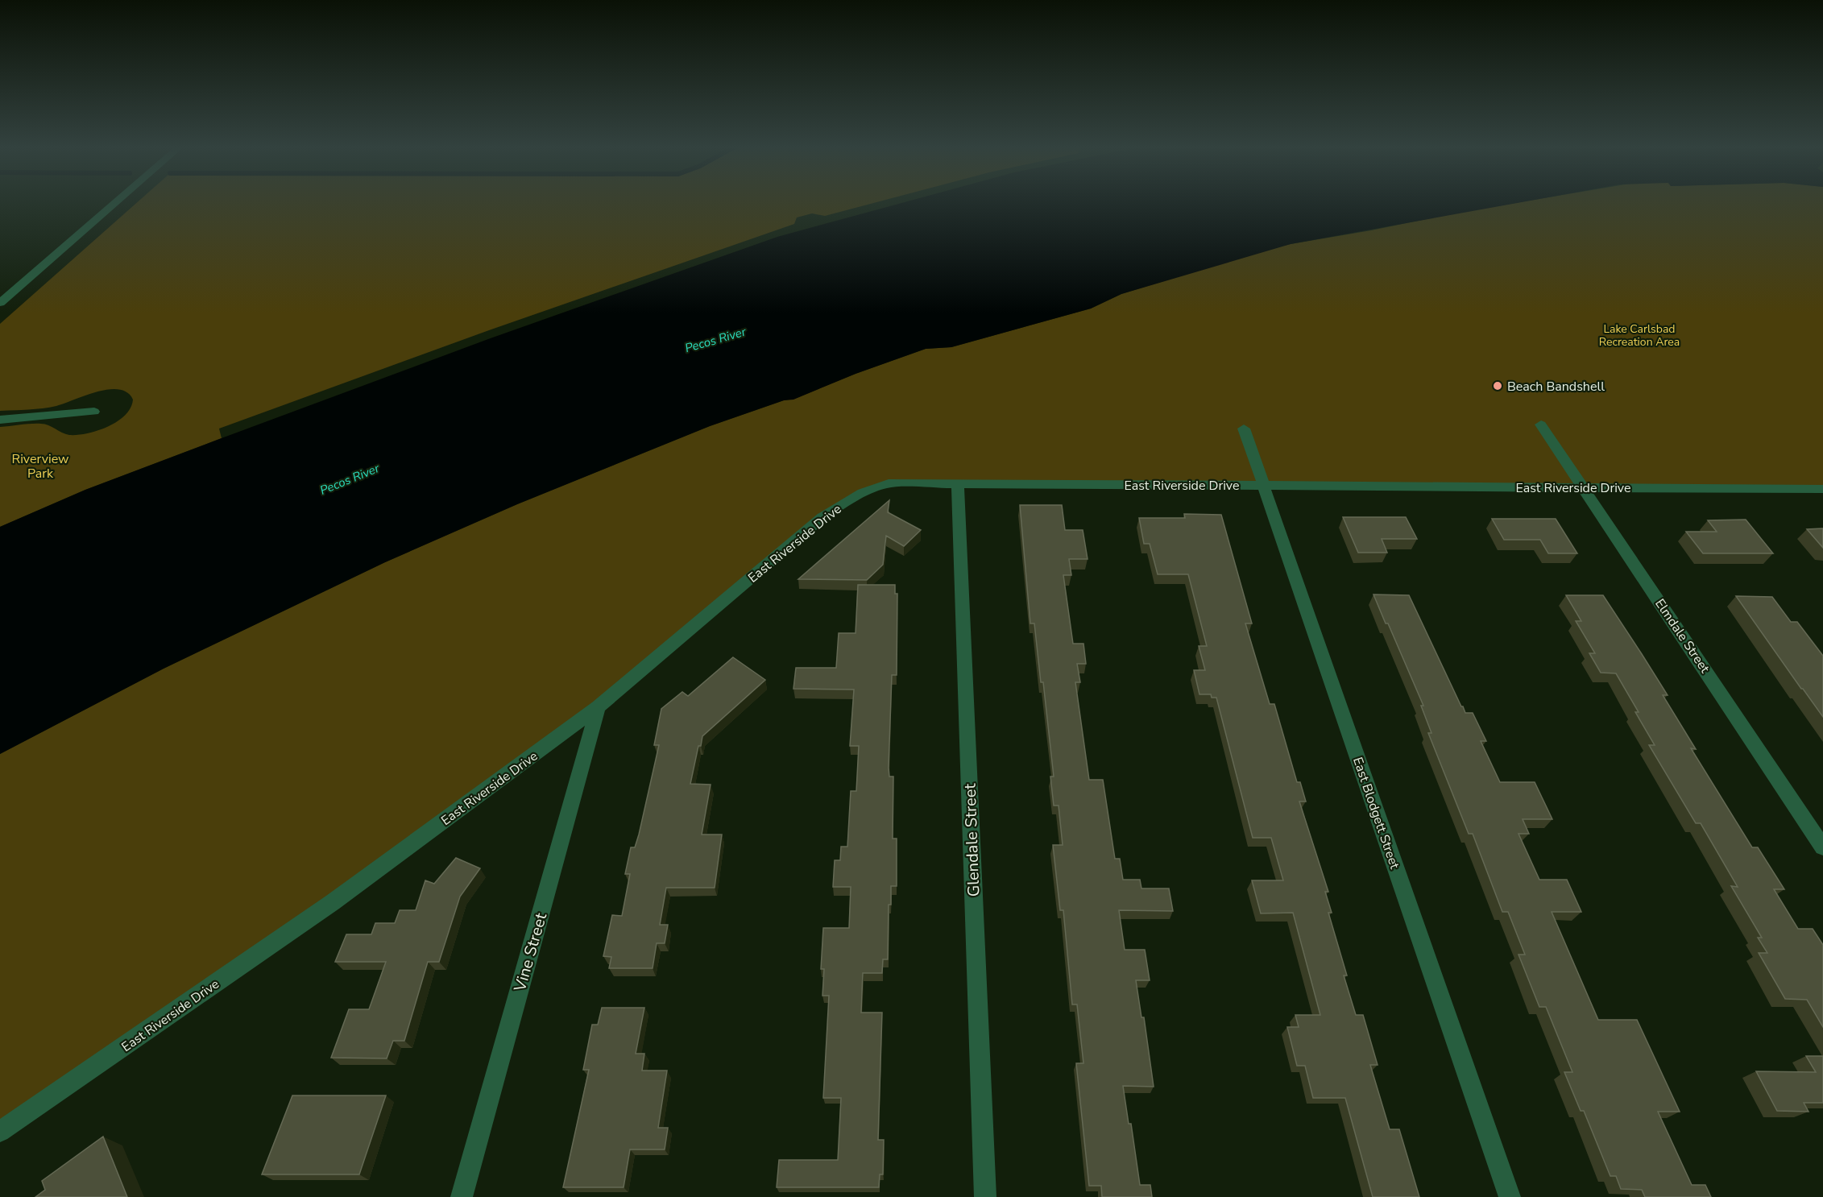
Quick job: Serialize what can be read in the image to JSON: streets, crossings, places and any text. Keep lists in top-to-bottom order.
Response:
{
  "streets": {
    "street": [
      "East Riverside Drive",
      "Elmdale Street",
      "East Blodgett Street",
      "Glendale Street",
      "Vine Street"
    ]
  },
  "crossings": [
    ["East Riverside Drive", "Elmdale Street"],
    ["East Riverside Drive", "East Blodgett Street"],
    ["East Riverside Drive", "Glendale Street"],
    ["East Riverside Drive", "Vine Street"]
  ],
  "water": ["Pecos River"],
  "parks": ["Lake Carlsbad Recreation Area", "Riverview Park"],
  "places": ["Beach Bandshell"]
}
